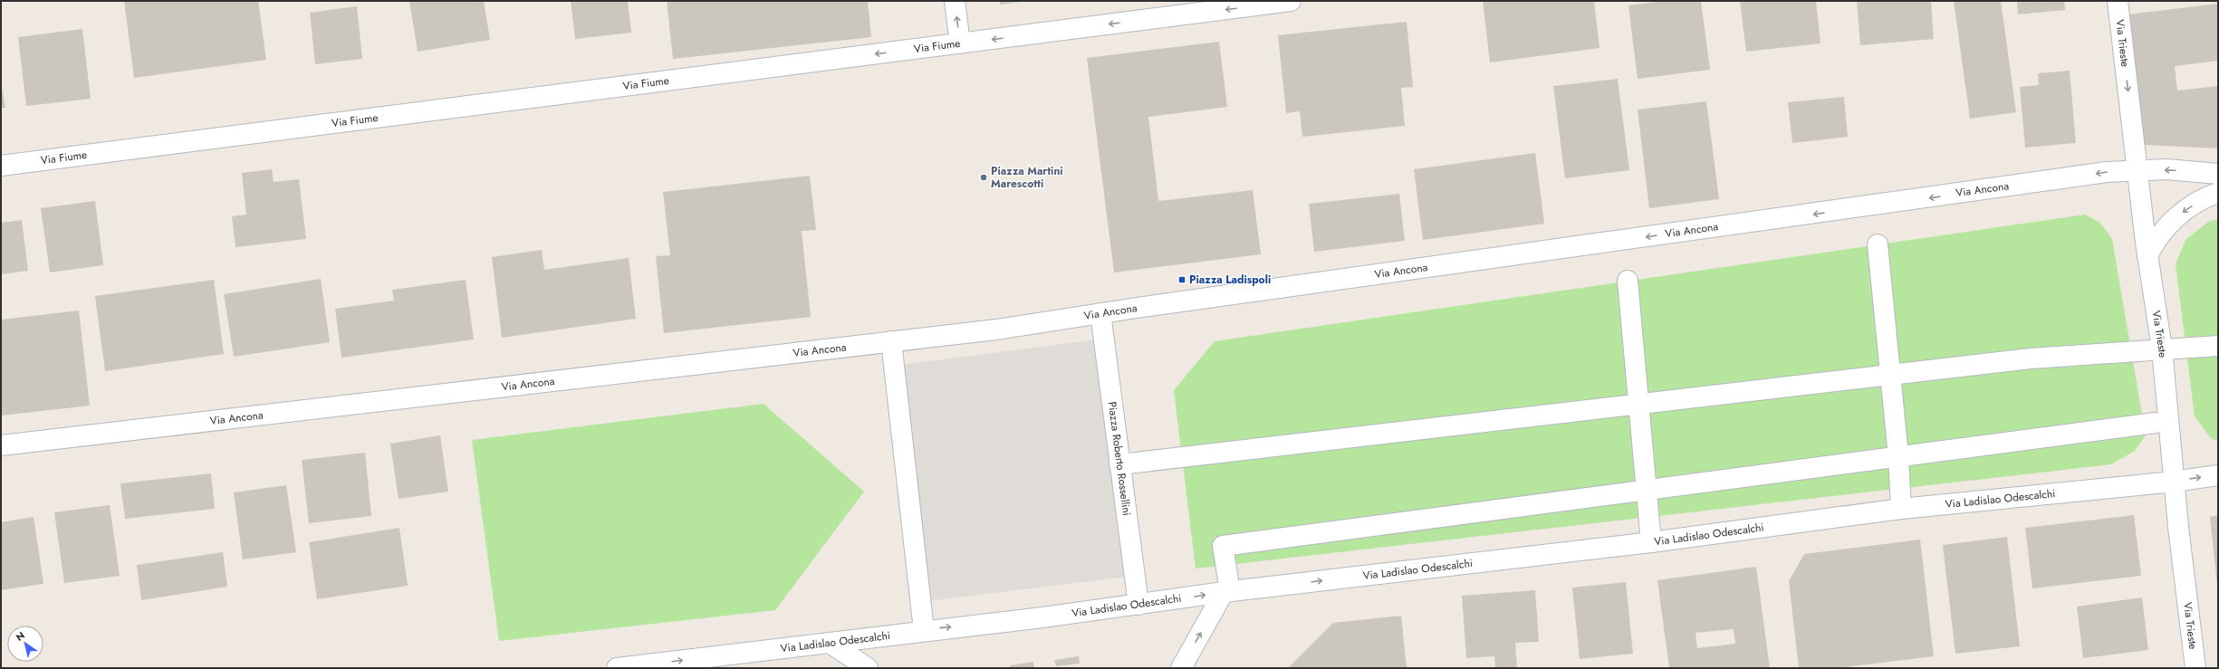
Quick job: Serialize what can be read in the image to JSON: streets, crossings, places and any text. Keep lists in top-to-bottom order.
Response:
{
  "streets": {
    "street": [
      "Via Trieste",
      "Via Fiume",
      "Via Ancona",
      "Piazza Roberto Rossellini",
      "Via Ladislao Odescalchi"
    ]
  },
  "crossings": [
    ["Via Trieste", "Via Ancona"],
    ["Via Trieste", "Via Ladislao Odescalchi"],
    ["Via Ancona", "Piazza Roberto Rossellini"],
    ["Piazza Roberto Rossellini", "Via Ladislao Odescalchi"]
  ],
  "one_way": ["Via Fiume"],
  "places": {
    "other": ["Piazza Martini Marescotti"],
    "transit": ["Piazza Ladispoli"]
  },
  "north": "top left"
}
